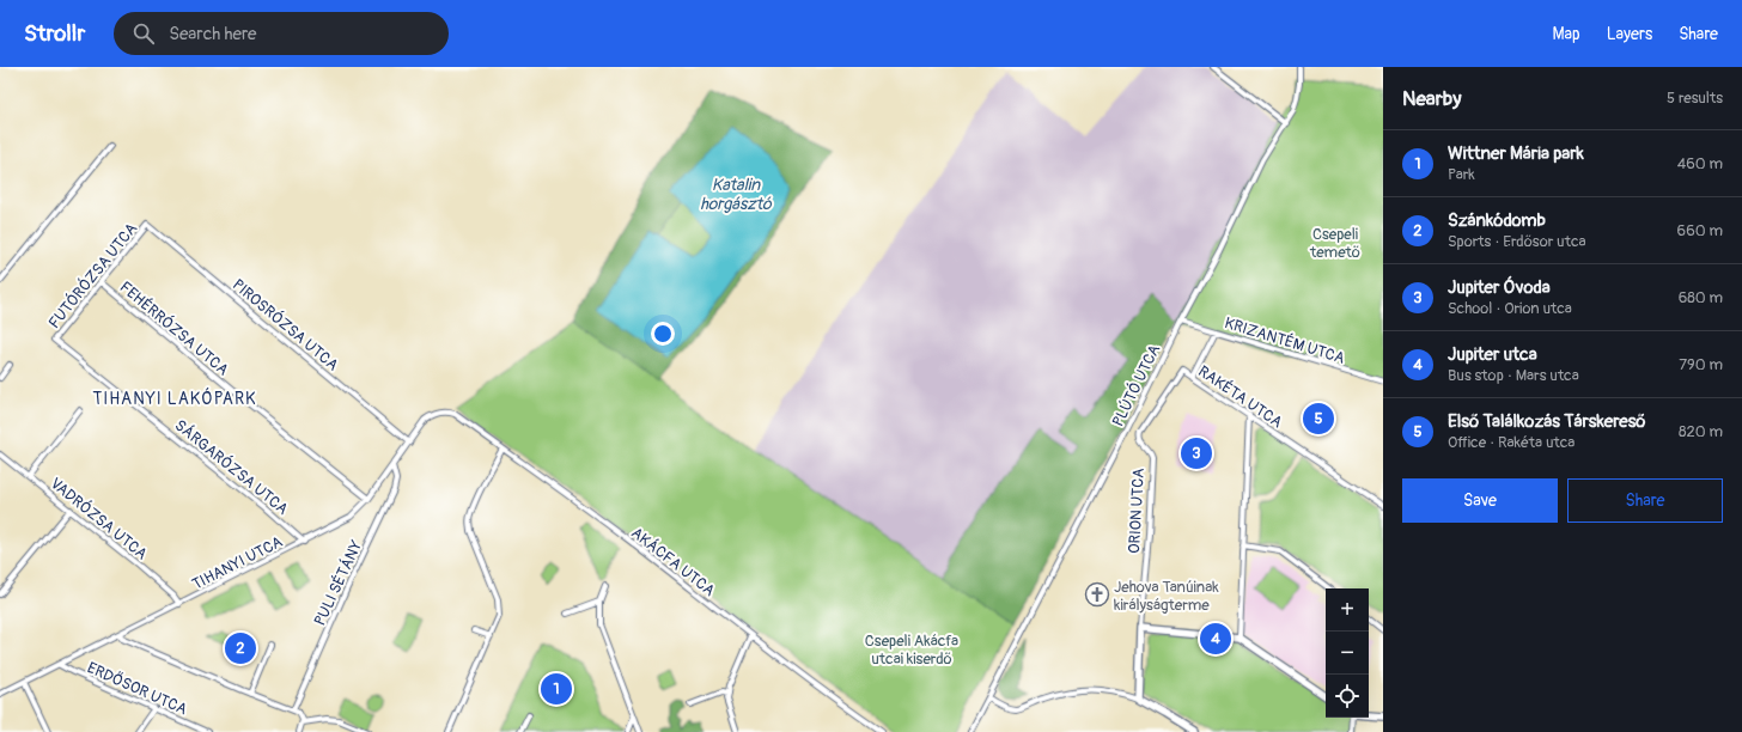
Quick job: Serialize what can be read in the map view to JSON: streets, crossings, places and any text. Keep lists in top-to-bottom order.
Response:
{
  "streets": {
    "street": [
      "FUTÓRÓZSA UTCA",
      "PIROSRÓZSA UTCA",
      "FEHÉRRÓZSA UTCA",
      "KRIZANTÉM UTCA",
      "PLÚTÓ UTCA",
      "RAKÉTA UTCA",
      "SÁRGARÓZSA UTCA",
      "ORION UTCA",
      "VADRÓZSA UTCA",
      "AKÁCFA UTCA",
      "TIHANYI UTCA",
      "PULI SÉTÁNY",
      "ERDŐSOR UTCA"
    ]
  },
  "crossings": [
    ["FUTÓRÓZSA UTCA", "PIROSRÓZSA UTCA"],
    ["FUTÓRÓZSA UTCA", "FEHÉRRÓZSA UTCA"],
    ["FUTÓRÓZSA UTCA", "SÁRGARÓZSA UTCA"],
    ["PIROSRÓZSA UTCA", "TIHANYI UTCA"],
    ["FEHÉRRÓZSA UTCA", "TIHANYI UTCA"],
    ["KRIZANTÉM UTCA", "PLÚTÓ UTCA"],
    ["RAKÉTA UTCA", "ORION UTCA"],
    ["SÁRGARÓZSA UTCA", "TIHANYI UTCA"],
    ["VADRÓZSA UTCA", "TIHANYI UTCA"],
    ["AKÁCFA UTCA", "TIHANYI UTCA"],
    ["TIHANYI UTCA", "PULI SÉTÁNY"],
    ["TIHANYI UTCA", "ERDŐSOR UTCA"]
  ],
  "districts": ["TIHANYI LAKÓPARK"],
  "water": ["Katalin horgásztó"],
  "parks": ["Csepeli temető", "Csepeli Akácfa utcai kiserdő"],
  "places": {
    "church": ["Jehova Tanúinak királyságterme"]
  },
  "page": {
    "header": "Strollr",
    "search": "Search here",
    "nav": ["Map", "Layers", "Share"],
    "heading": ["Nearby", "5 results"],
    "list": [
      {
        "mark": "1",
        "name": "Wittner Mária park",
        "note": "Park",
        "value": "460 m"
      },
      {
        "mark": "2",
        "name": "Szánkódomb",
        "note": "Sports · Erdősor utca",
        "value": "660 m"
      },
      {
        "mark": "3",
        "name": "Jupiter Óvoda",
        "note": "School · Orion utca",
        "value": "680 m"
      },
      {
        "mark": "4",
        "name": "Jupiter utca",
        "note": "Bus stop · Mars utca",
        "value": "790 m"
      },
      {
        "mark": "5",
        "name": "Első Találkozás Társkereső",
        "note": "Office · Rakéta utca",
        "value": "820 m"
      }
    ],
    "pins": [
      "5",
      "3",
      "4",
      "2",
      "1"
    ],
    "buttons": ["Save", "Share"],
    "map_buttons": ["+", "−"]
  }
}
